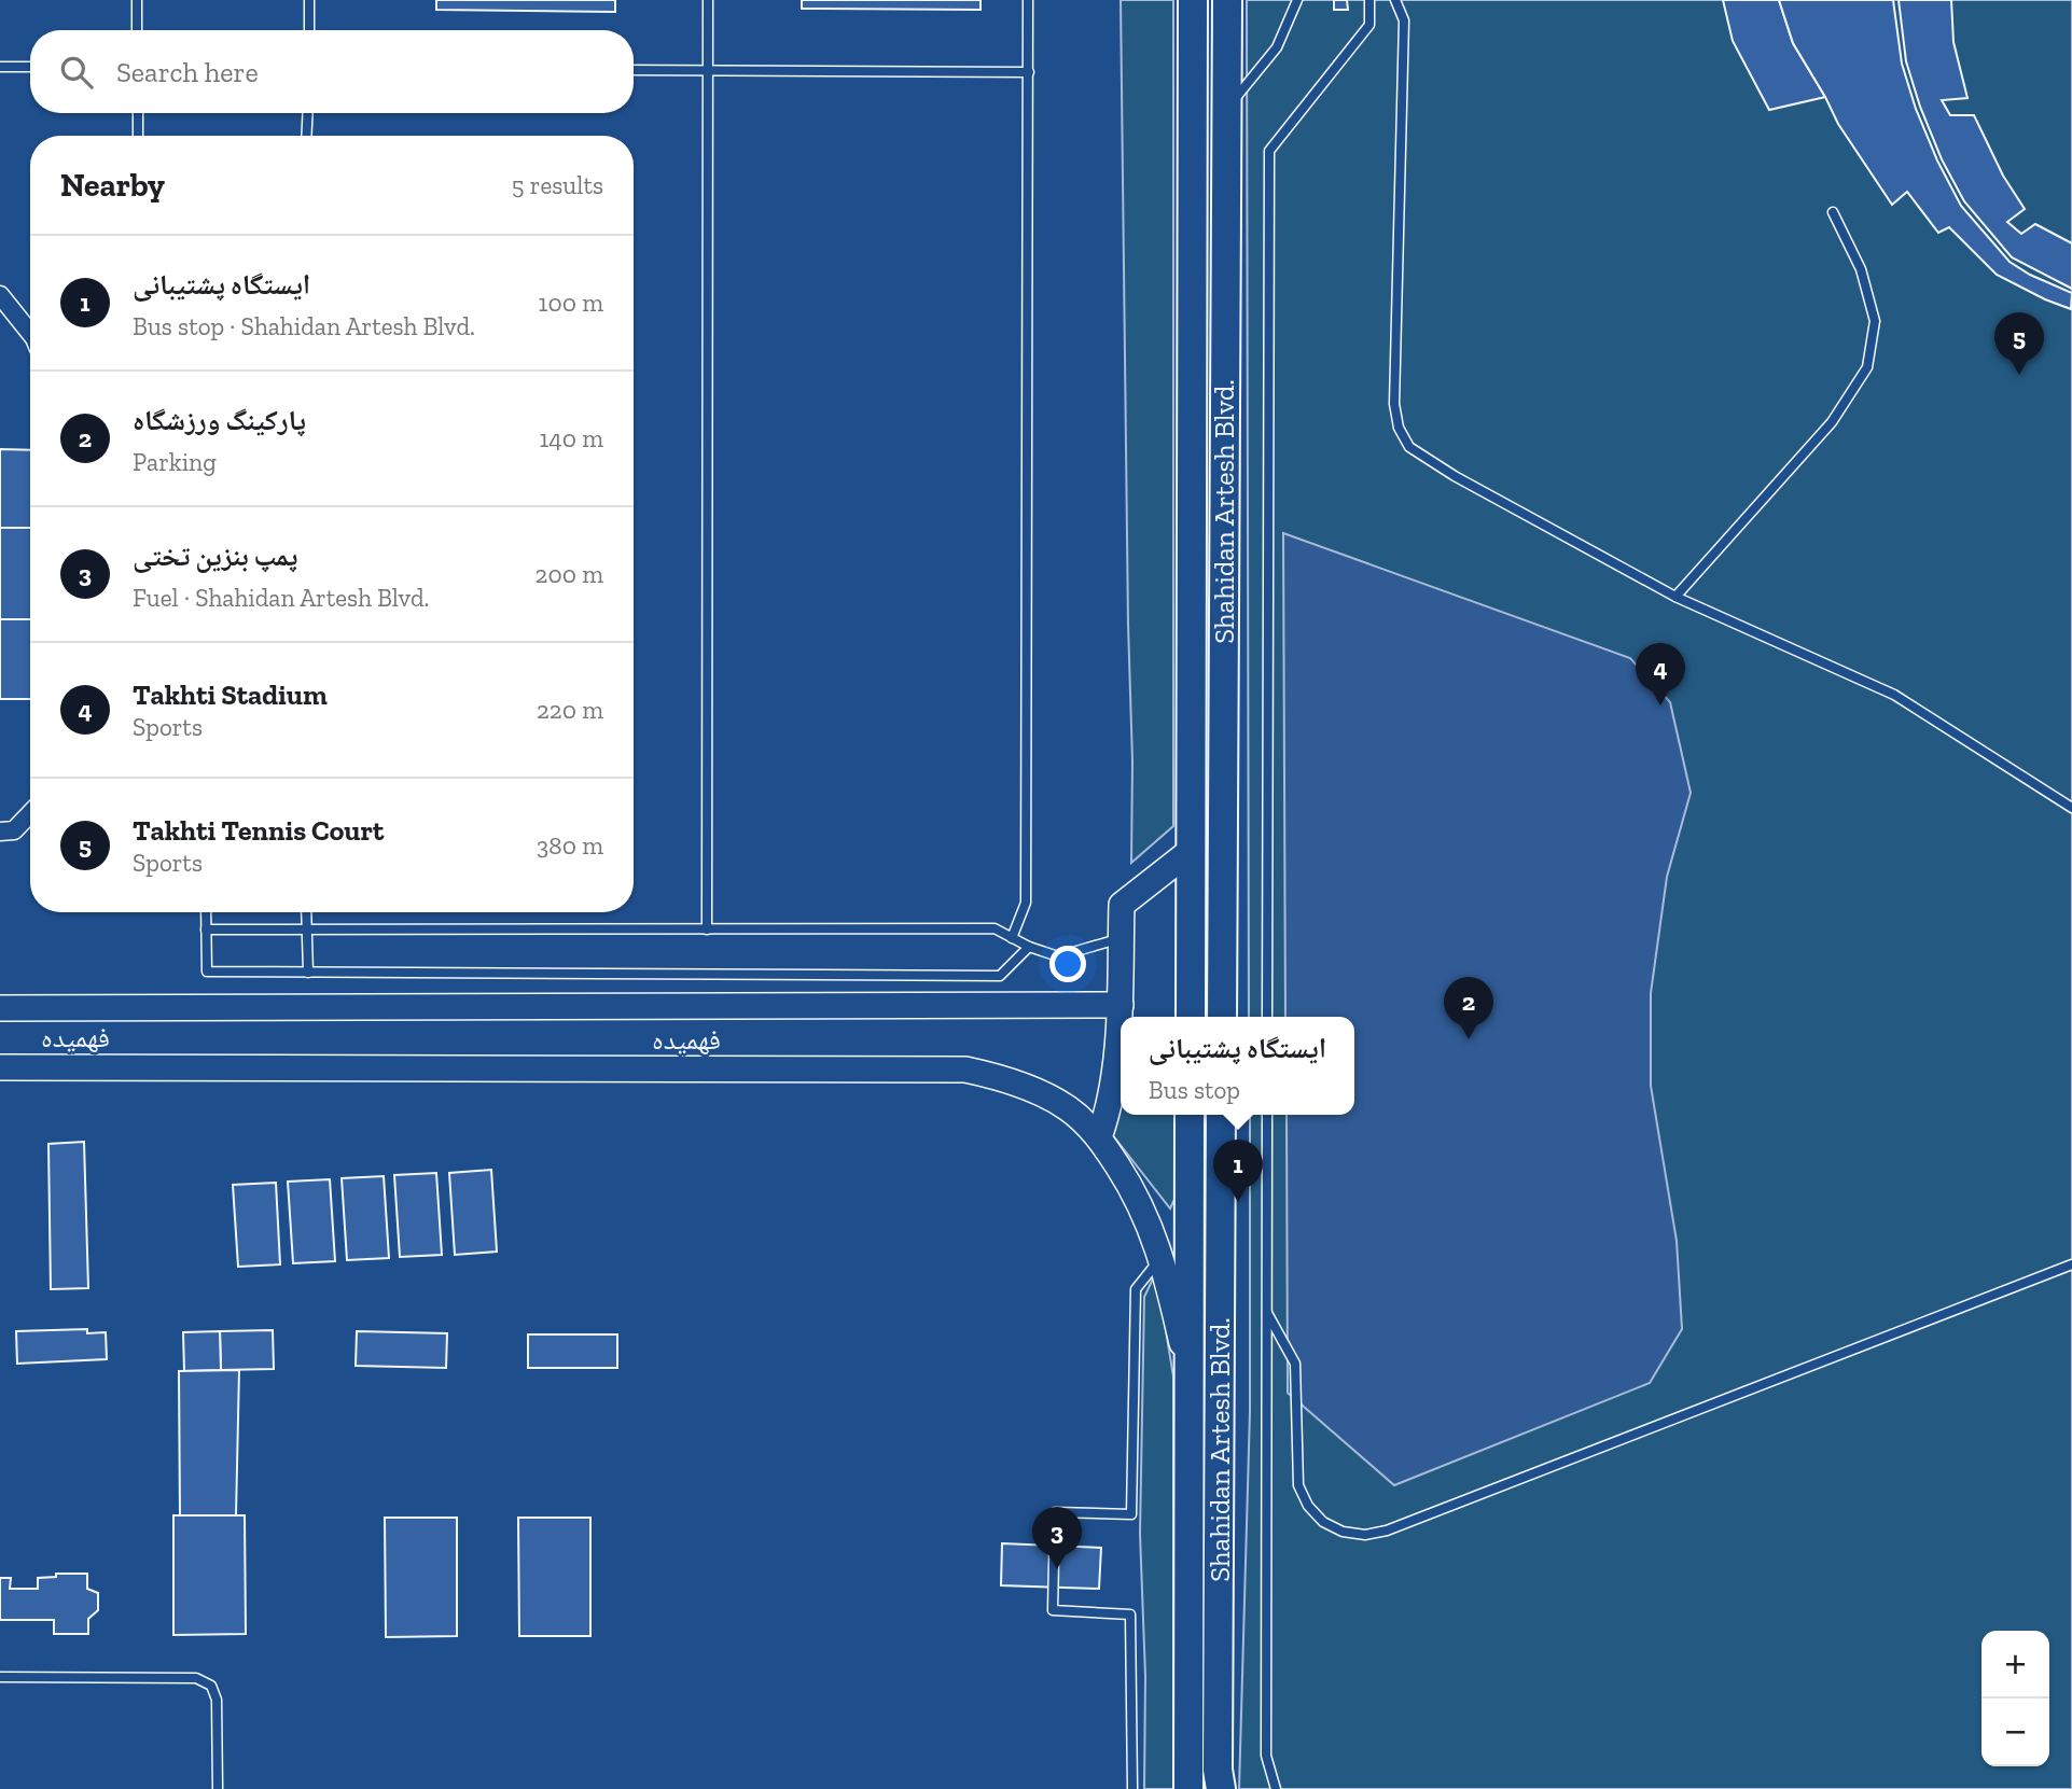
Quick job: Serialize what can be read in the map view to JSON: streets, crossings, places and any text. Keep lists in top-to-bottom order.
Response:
{
  "streets": {
    "main road": ["Shahidan Artesh Blvd.", "فهمیده"]
  },
  "crossings": [
    ["Shahidan Artesh Blvd.", "فهمیده"]
  ],
  "page": {
    "search": "Search here",
    "heading": ["Nearby", "5 results"],
    "list": [
      {
        "mark": "1",
        "name": "ایستگاه پشتیبانی",
        "note": "Bus stop · Shahidan Artesh Blvd.",
        "value": "100 m"
      },
      {
        "mark": "2",
        "name": "پارکینگ ورزشگاه",
        "note": "Parking",
        "value": "140 m"
      },
      {
        "mark": "3",
        "name": "پمپ بنزین تختی",
        "note": "Fuel · Shahidan Artesh Blvd.",
        "value": "200 m"
      },
      {
        "mark": "4",
        "name": "Takhti Stadium",
        "note": "Sports",
        "value": "220 m"
      },
      {
        "mark": "5",
        "name": "Takhti Tennis Court",
        "note": "Sports",
        "value": "380 m"
      }
    ],
    "pins": [
      "5",
      "4",
      "2",
      "1",
      "3"
    ],
    "popup": ["ایستگاه پشتیبانی", "Bus stop"],
    "map_buttons": ["+", "−"]
  }
}
